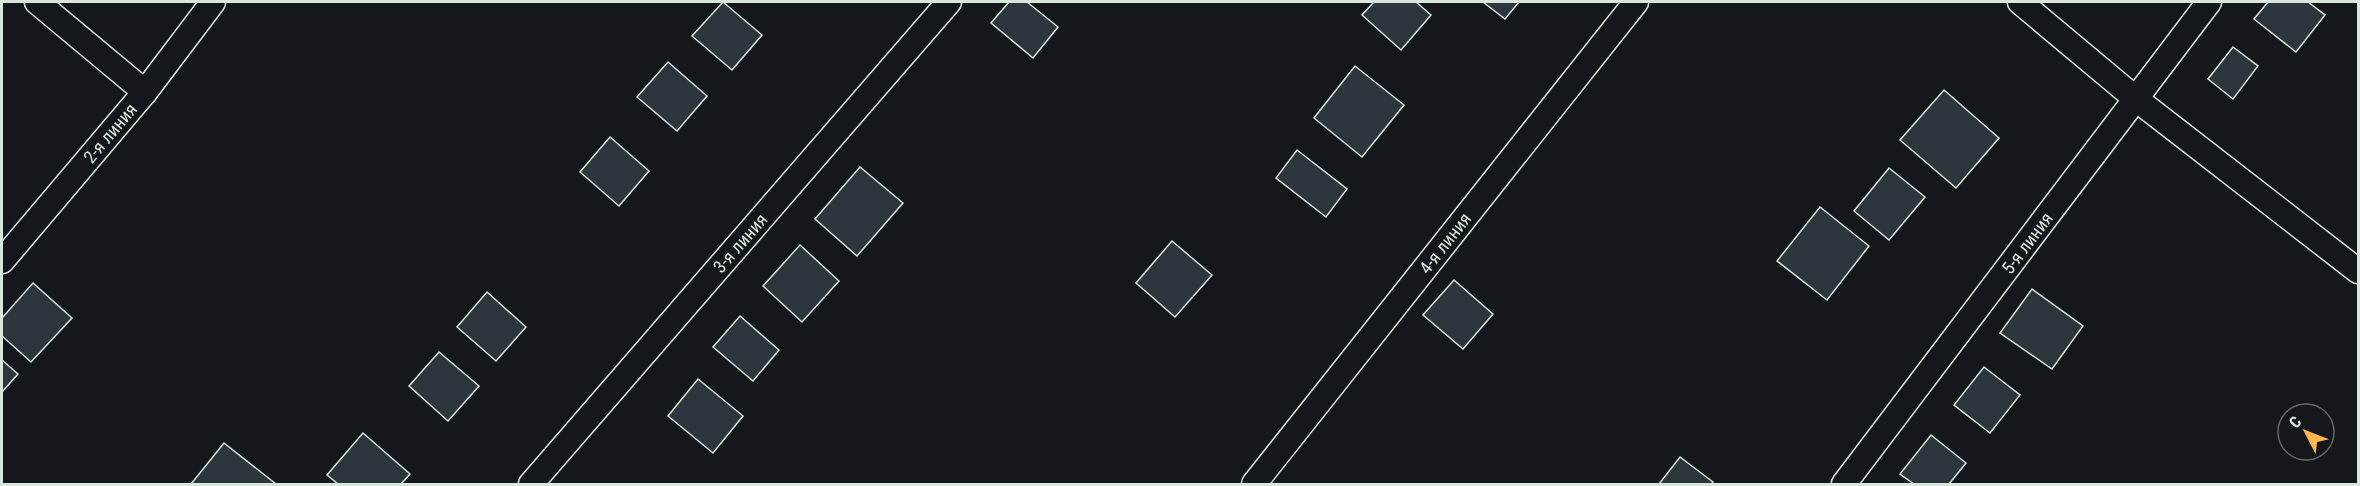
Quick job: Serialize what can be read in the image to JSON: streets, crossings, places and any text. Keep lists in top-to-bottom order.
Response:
{
  "streets": {
    "street": [
      "2-я линия",
      "3-я линия",
      "4-я линия",
      "5-я линия"
    ]
  },
  "north": "top left"
}
